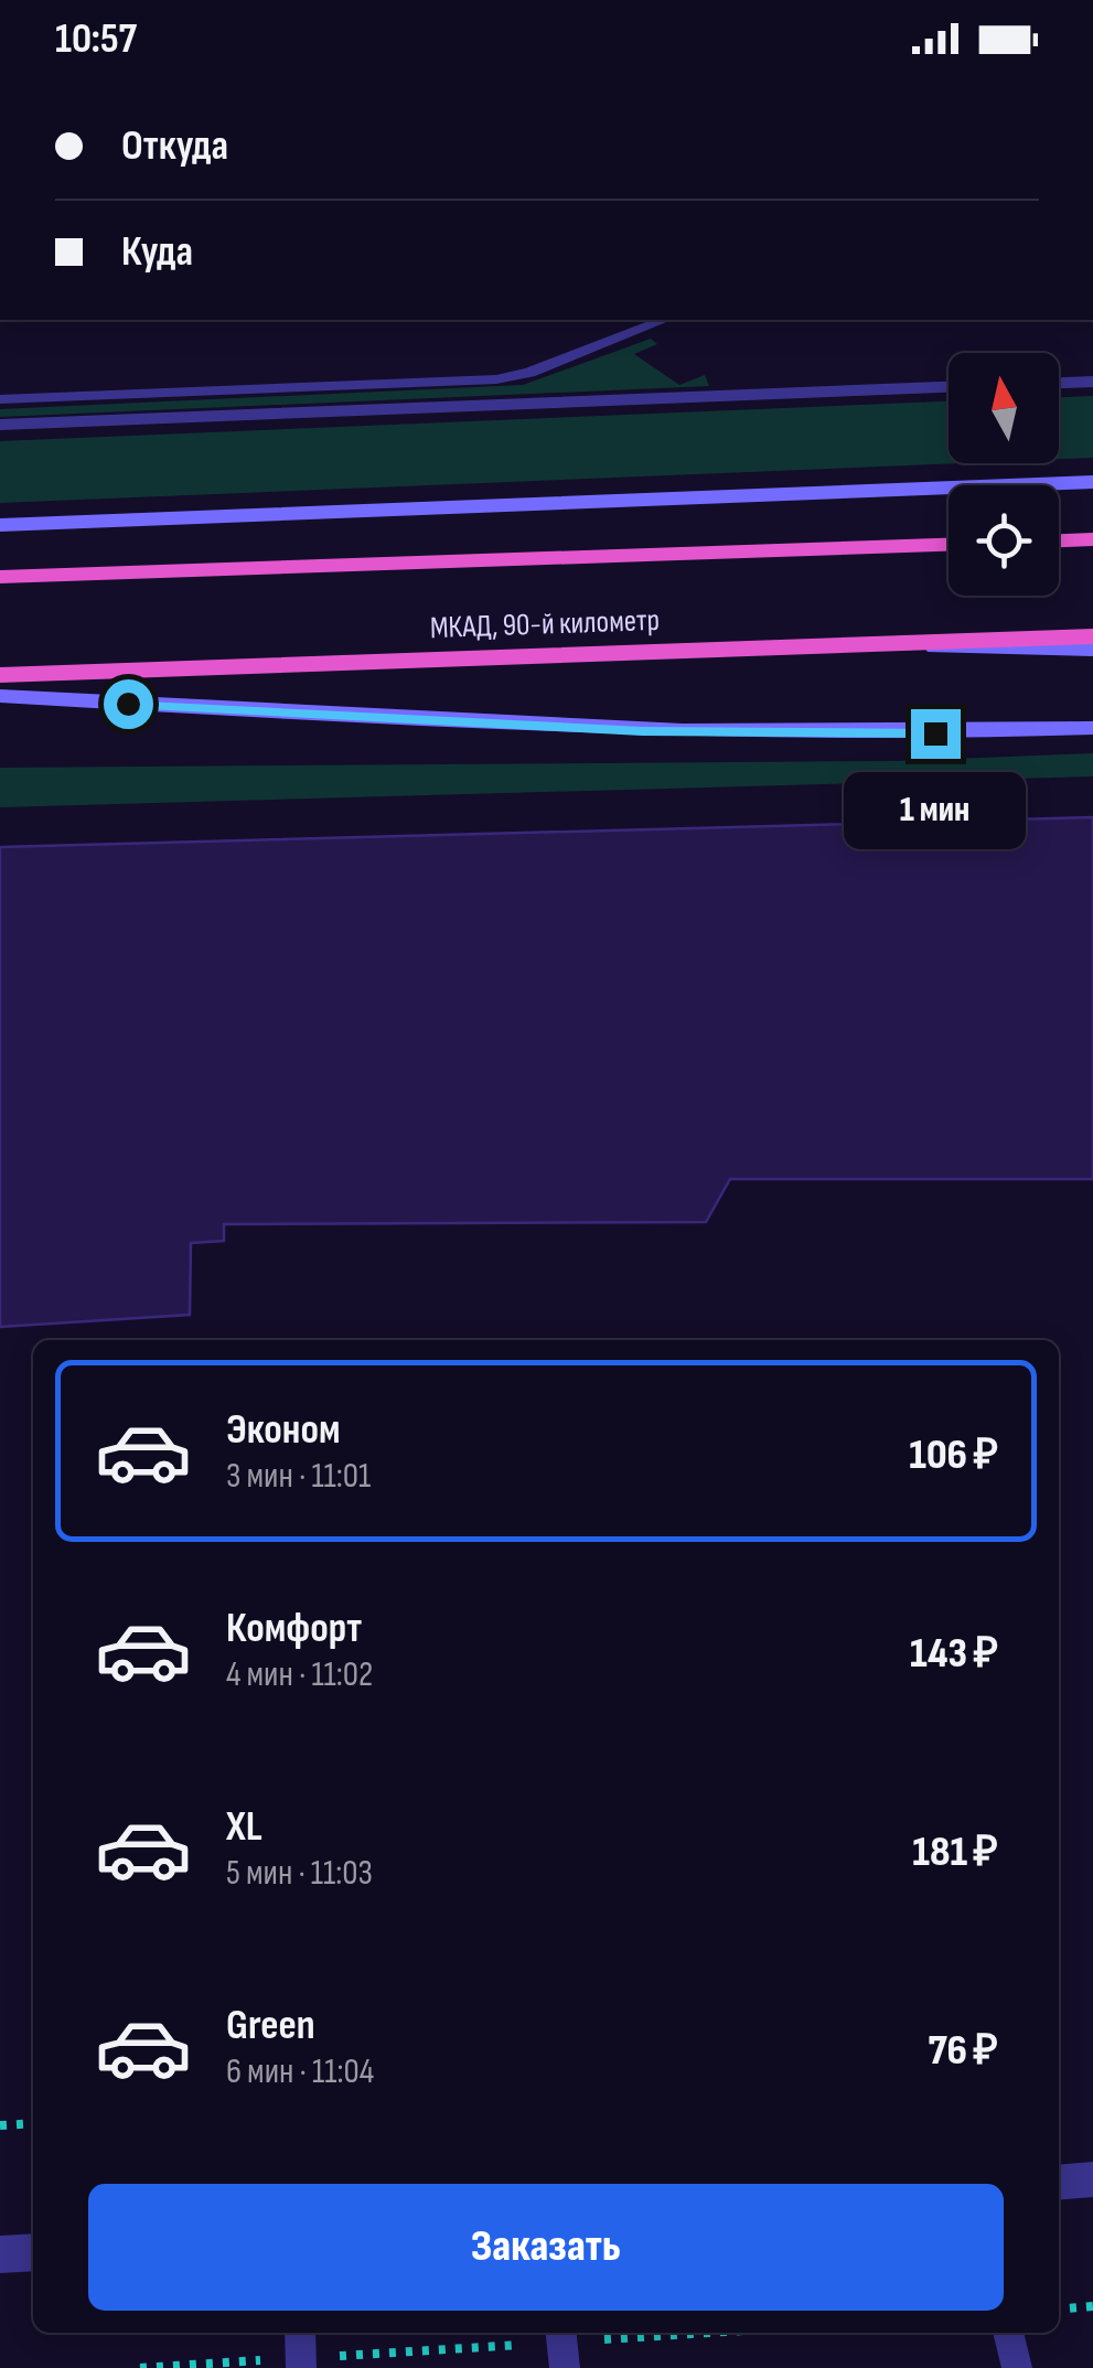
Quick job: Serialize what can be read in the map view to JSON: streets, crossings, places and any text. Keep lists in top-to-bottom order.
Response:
{
  "streets": {
    "highway": ["МКАД, 90-й километр"]
  },
  "north": "top",
  "page": {
    "status": "10:57",
    "banner": ["Откуда", "Куда"],
    "bubble": "1 мин",
    "list": [
      {
        "name": "Эконом",
        "note": "3 мин · 11:01",
        "value": "106 ₽"
      },
      {
        "name": "Комфорт",
        "note": "4 мин · 11:02",
        "value": "143 ₽"
      },
      {
        "name": "XL",
        "note": "5 мин · 11:03",
        "value": "181 ₽"
      },
      {
        "name": "Green",
        "note": "6 мин · 11:04",
        "value": "76 ₽"
      }
    ],
    "buttons": "Заказать"
  }
}
